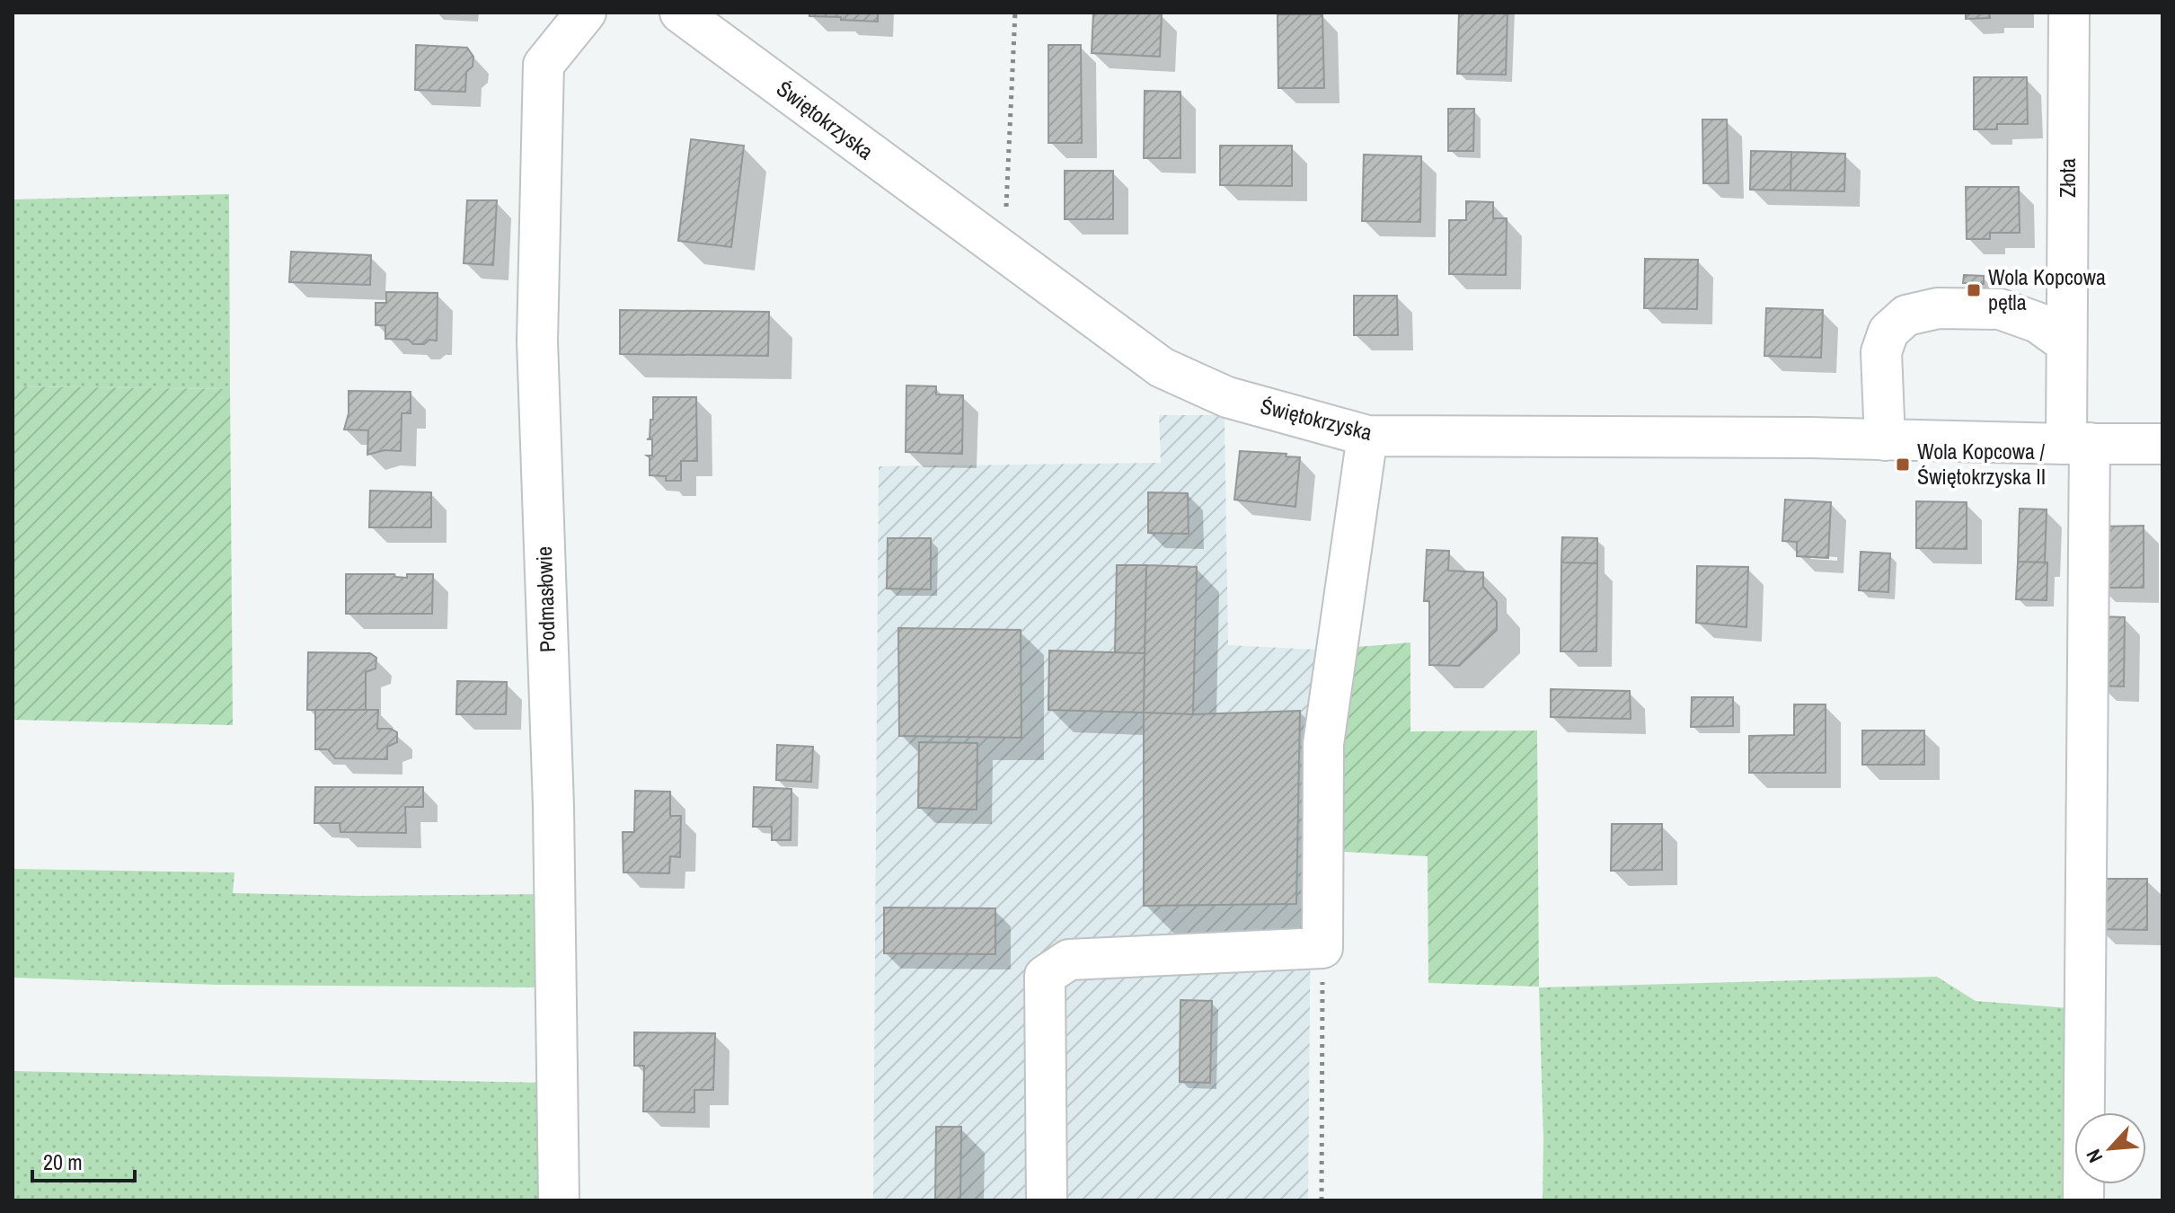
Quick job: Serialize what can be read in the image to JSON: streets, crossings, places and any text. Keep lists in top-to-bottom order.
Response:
{
  "streets": {
    "street": ["Świętokrzyska", "Złota", "Podmasłowie"]
  },
  "crossings": [
    ["Świętokrzyska", "Złota"]
  ],
  "places": {
    "transit": ["Wola Kopcowa pętla", "Wola Kopcowa / Świętokrzyska II"]
  },
  "scale_bar": "20 m",
  "north": "bottom left"
}
